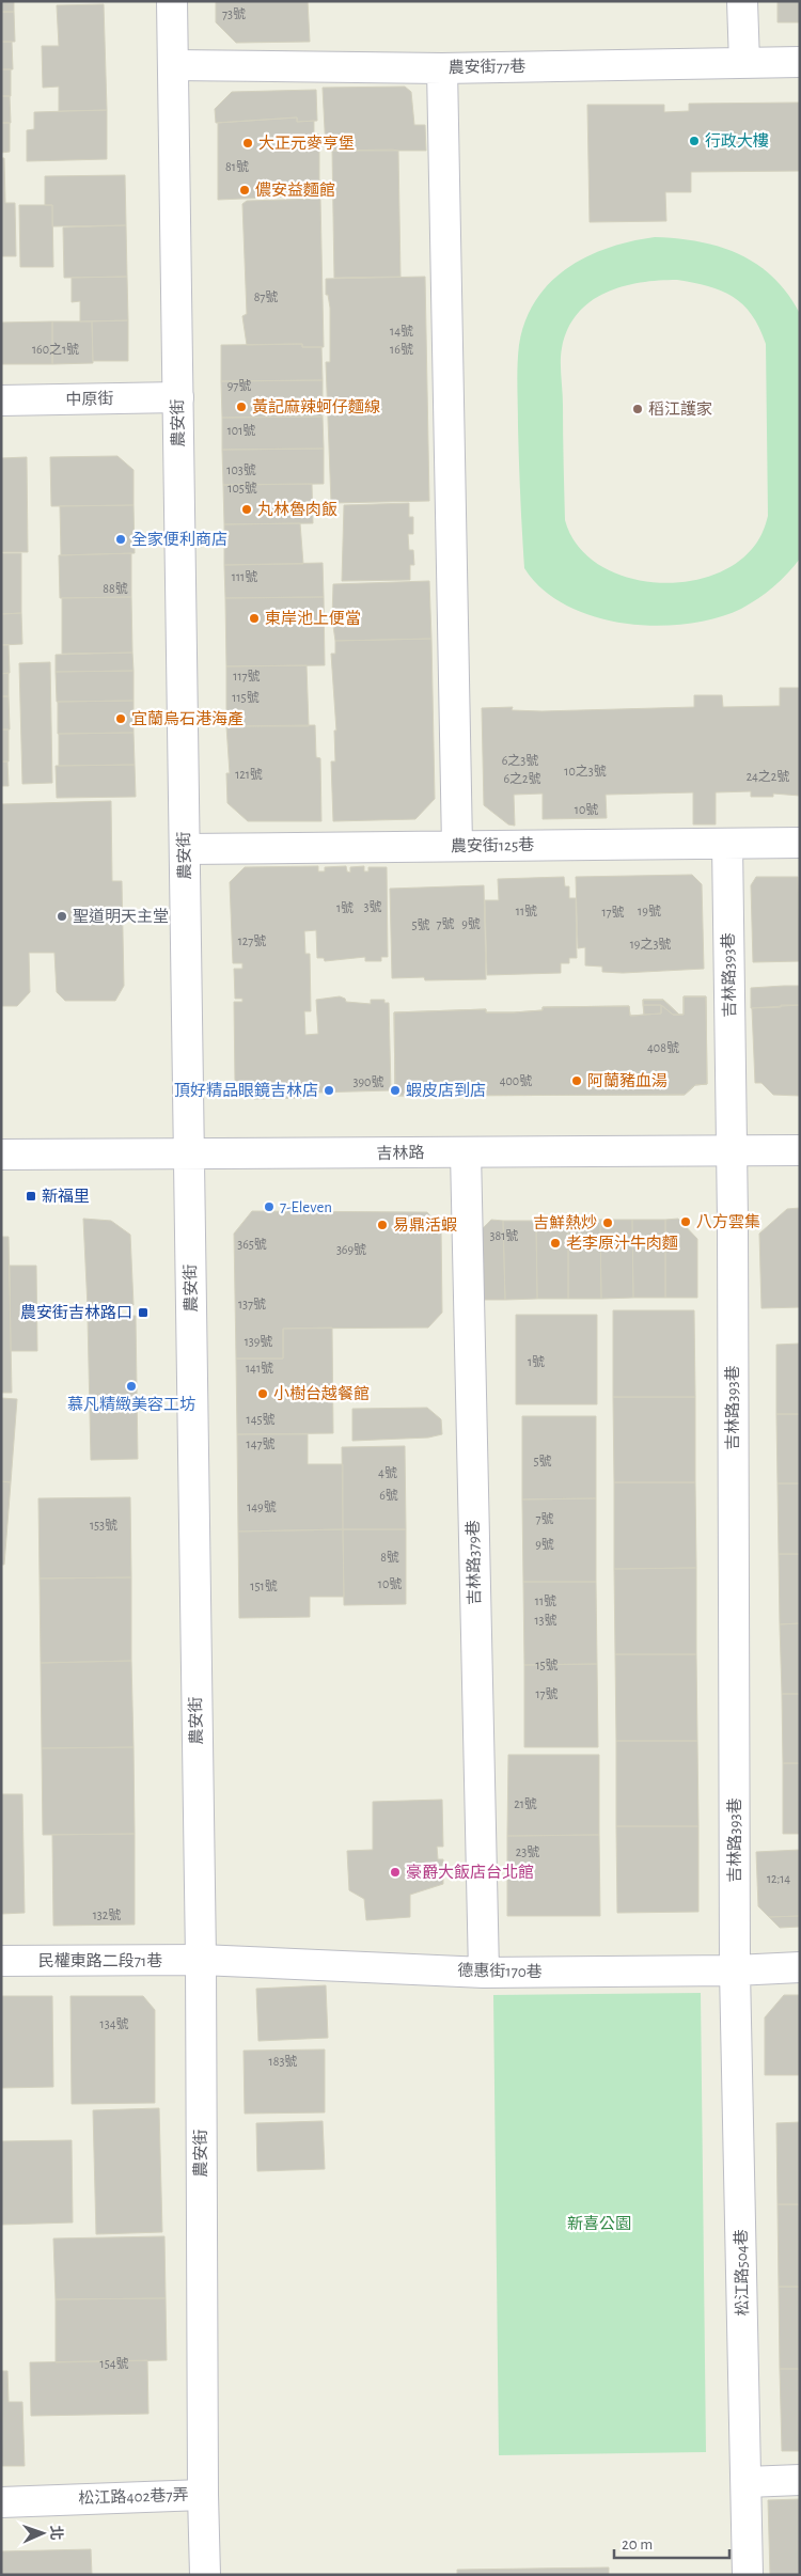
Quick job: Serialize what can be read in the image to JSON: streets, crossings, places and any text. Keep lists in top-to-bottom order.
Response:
{
  "streets": {
    "street": [
      "農安街77巷",
      "中原街",
      "農安街",
      "農安街125巷",
      "吉林路393巷",
      "吉林路",
      "吉林路379巷",
      "民權東路二段71巷",
      "德惠街170巷",
      "松江路504巷",
      "松江路402巷7弄"
    ]
  },
  "crossings": [
    ["農安街77巷", "農安街"],
    ["中原街", "農安街"],
    ["農安街", "農安街125巷"],
    ["農安街", "吉林路"],
    ["農安街", "民權東路二段71巷"],
    ["農安街", "德惠街170巷"],
    ["農安街", "松江路402巷7弄"],
    ["農安街125巷", "吉林路393巷"],
    ["吉林路393巷", "吉林路"],
    ["吉林路393巷", "德惠街170巷"],
    ["吉林路393巷", "松江路504巷"],
    ["吉林路", "吉林路379巷"],
    ["吉林路379巷", "德惠街170巷"],
    ["民權東路二段71巷", "德惠街170巷"],
    ["德惠街170巷", "松江路504巷"]
  ],
  "parks": ["新喜公園"],
  "places": {
    "other": [
      "行政大樓",
      "大正元麥亨堡",
      "儂安益麵館",
      "黃記麻辣蚵仔麵線",
      "稻江護家",
      "丸林魯肉飯",
      "全家便利商店",
      "東岸池上便當",
      "宜蘭烏石港海產",
      "聖道明天主堂",
      "阿蘭豬血湯",
      "頂好精品眼鏡吉林店",
      "蝦皮店到店",
      "7-Eleven",
      "八方雲集",
      "吉鮮熱炒",
      "易鼎活蝦",
      "老李原汁牛肉麵",
      "慕凡精緻美容工坊",
      "小樹台越餐館",
      "豪爵大飯店台北館"
    ],
    "transit": ["新福里", "農安街吉林路口"]
  },
  "house_numbers": [
    "73號",
    "81號",
    "87號",
    "14號",
    "160之1號",
    "16號",
    "97號",
    "101號",
    "103號",
    "105號",
    "111號",
    "88號",
    "117號",
    "115號",
    "6之3號",
    "10之3號",
    "121號",
    "24之2號",
    "6之2號",
    "10號",
    "3號",
    "1號",
    "11號",
    "19號",
    "17號",
    "7號",
    "9號",
    "5號",
    "127號",
    "19之3號",
    "408號",
    "400號",
    "390號",
    "381號",
    "365號",
    "369號",
    "137號",
    "139號",
    "1號",
    "141號",
    "145號",
    "147號",
    "5號",
    "4號",
    "6號",
    "149號",
    "7號",
    "153號",
    "9號",
    "8號",
    "10號",
    "151號",
    "11號",
    "13號",
    "15號",
    "17號",
    "21號",
    "23號",
    "12;14",
    "132號",
    "134號",
    "183號",
    "154號"
  ],
  "scale_bar": "20 m",
  "north": "right"
}
